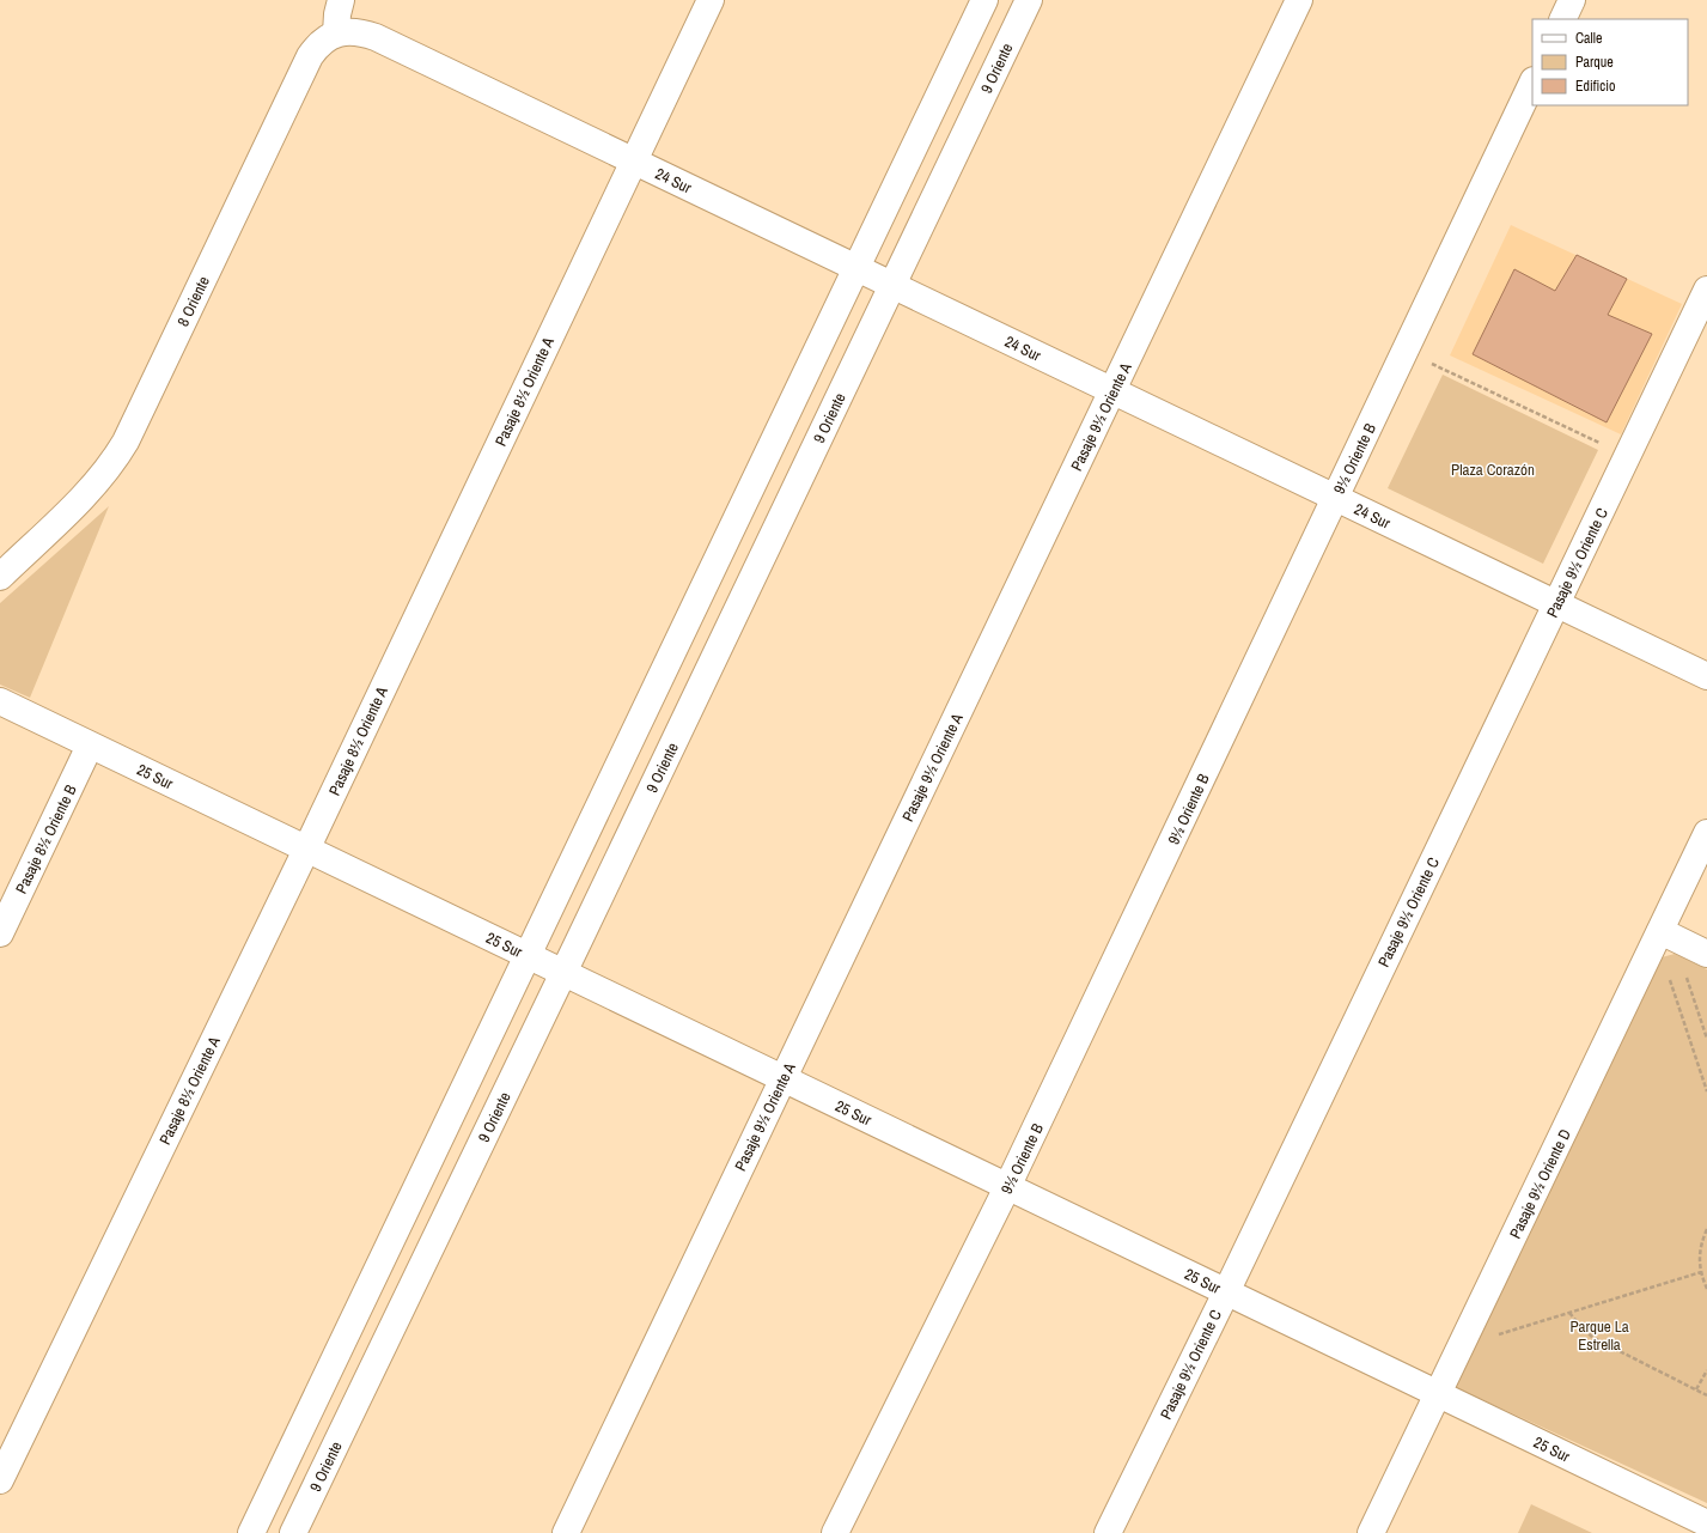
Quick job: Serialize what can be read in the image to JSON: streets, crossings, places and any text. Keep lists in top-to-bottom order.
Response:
{
  "streets": {
    "street": [
      "9 Oriente",
      "24 Sur",
      "8 Oriente",
      "Pasaje 8½ Oriente A",
      "Pasaje 9½ Oriente A",
      "9½ Oriente B",
      "Pasaje 9½ Oriente C",
      "25 Sur",
      "Pasaje 8½ Oriente B",
      "Pasaje 9½ Oriente D"
    ]
  },
  "crossings": [
    ["9 Oriente", "24 Sur"],
    ["9 Oriente", "25 Sur"],
    ["24 Sur", "8 Oriente"],
    ["24 Sur", "Pasaje 8½ Oriente A"],
    ["24 Sur", "Pasaje 9½ Oriente A"],
    ["24 Sur", "9½ Oriente B"],
    ["24 Sur", "Pasaje 9½ Oriente C"],
    ["Pasaje 8½ Oriente A", "25 Sur"],
    ["Pasaje 9½ Oriente A", "25 Sur"],
    ["9½ Oriente B", "25 Sur"],
    ["Pasaje 9½ Oriente C", "25 Sur"],
    ["25 Sur", "Pasaje 8½ Oriente B"],
    ["25 Sur", "Pasaje 9½ Oriente D"]
  ],
  "parks": ["Plaza Corazón", "Parque La Estrella"],
  "legend": ["Calle", "Parque", "Edificio"]
}
